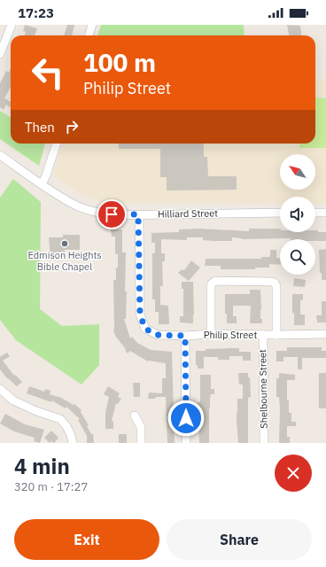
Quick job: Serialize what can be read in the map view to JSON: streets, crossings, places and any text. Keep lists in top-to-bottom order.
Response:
{
  "streets": {
    "street": ["Hilliard Street", "Philip Street", "Shelbourne Street"]
  },
  "crossings": [
    ["Hilliard Street", "Philip Street"],
    ["Philip Street", "Shelbourne Street"]
  ],
  "places": ["Edmison Heights Bible Chapel"],
  "north": "top left",
  "page": {
    "status": "17:23",
    "turn": ["100 m", "Philip Street"],
    "then": "Then",
    "heading": ["4 min", "320 m · 17:27"],
    "buttons": ["Exit", "Share"]
  }
}
